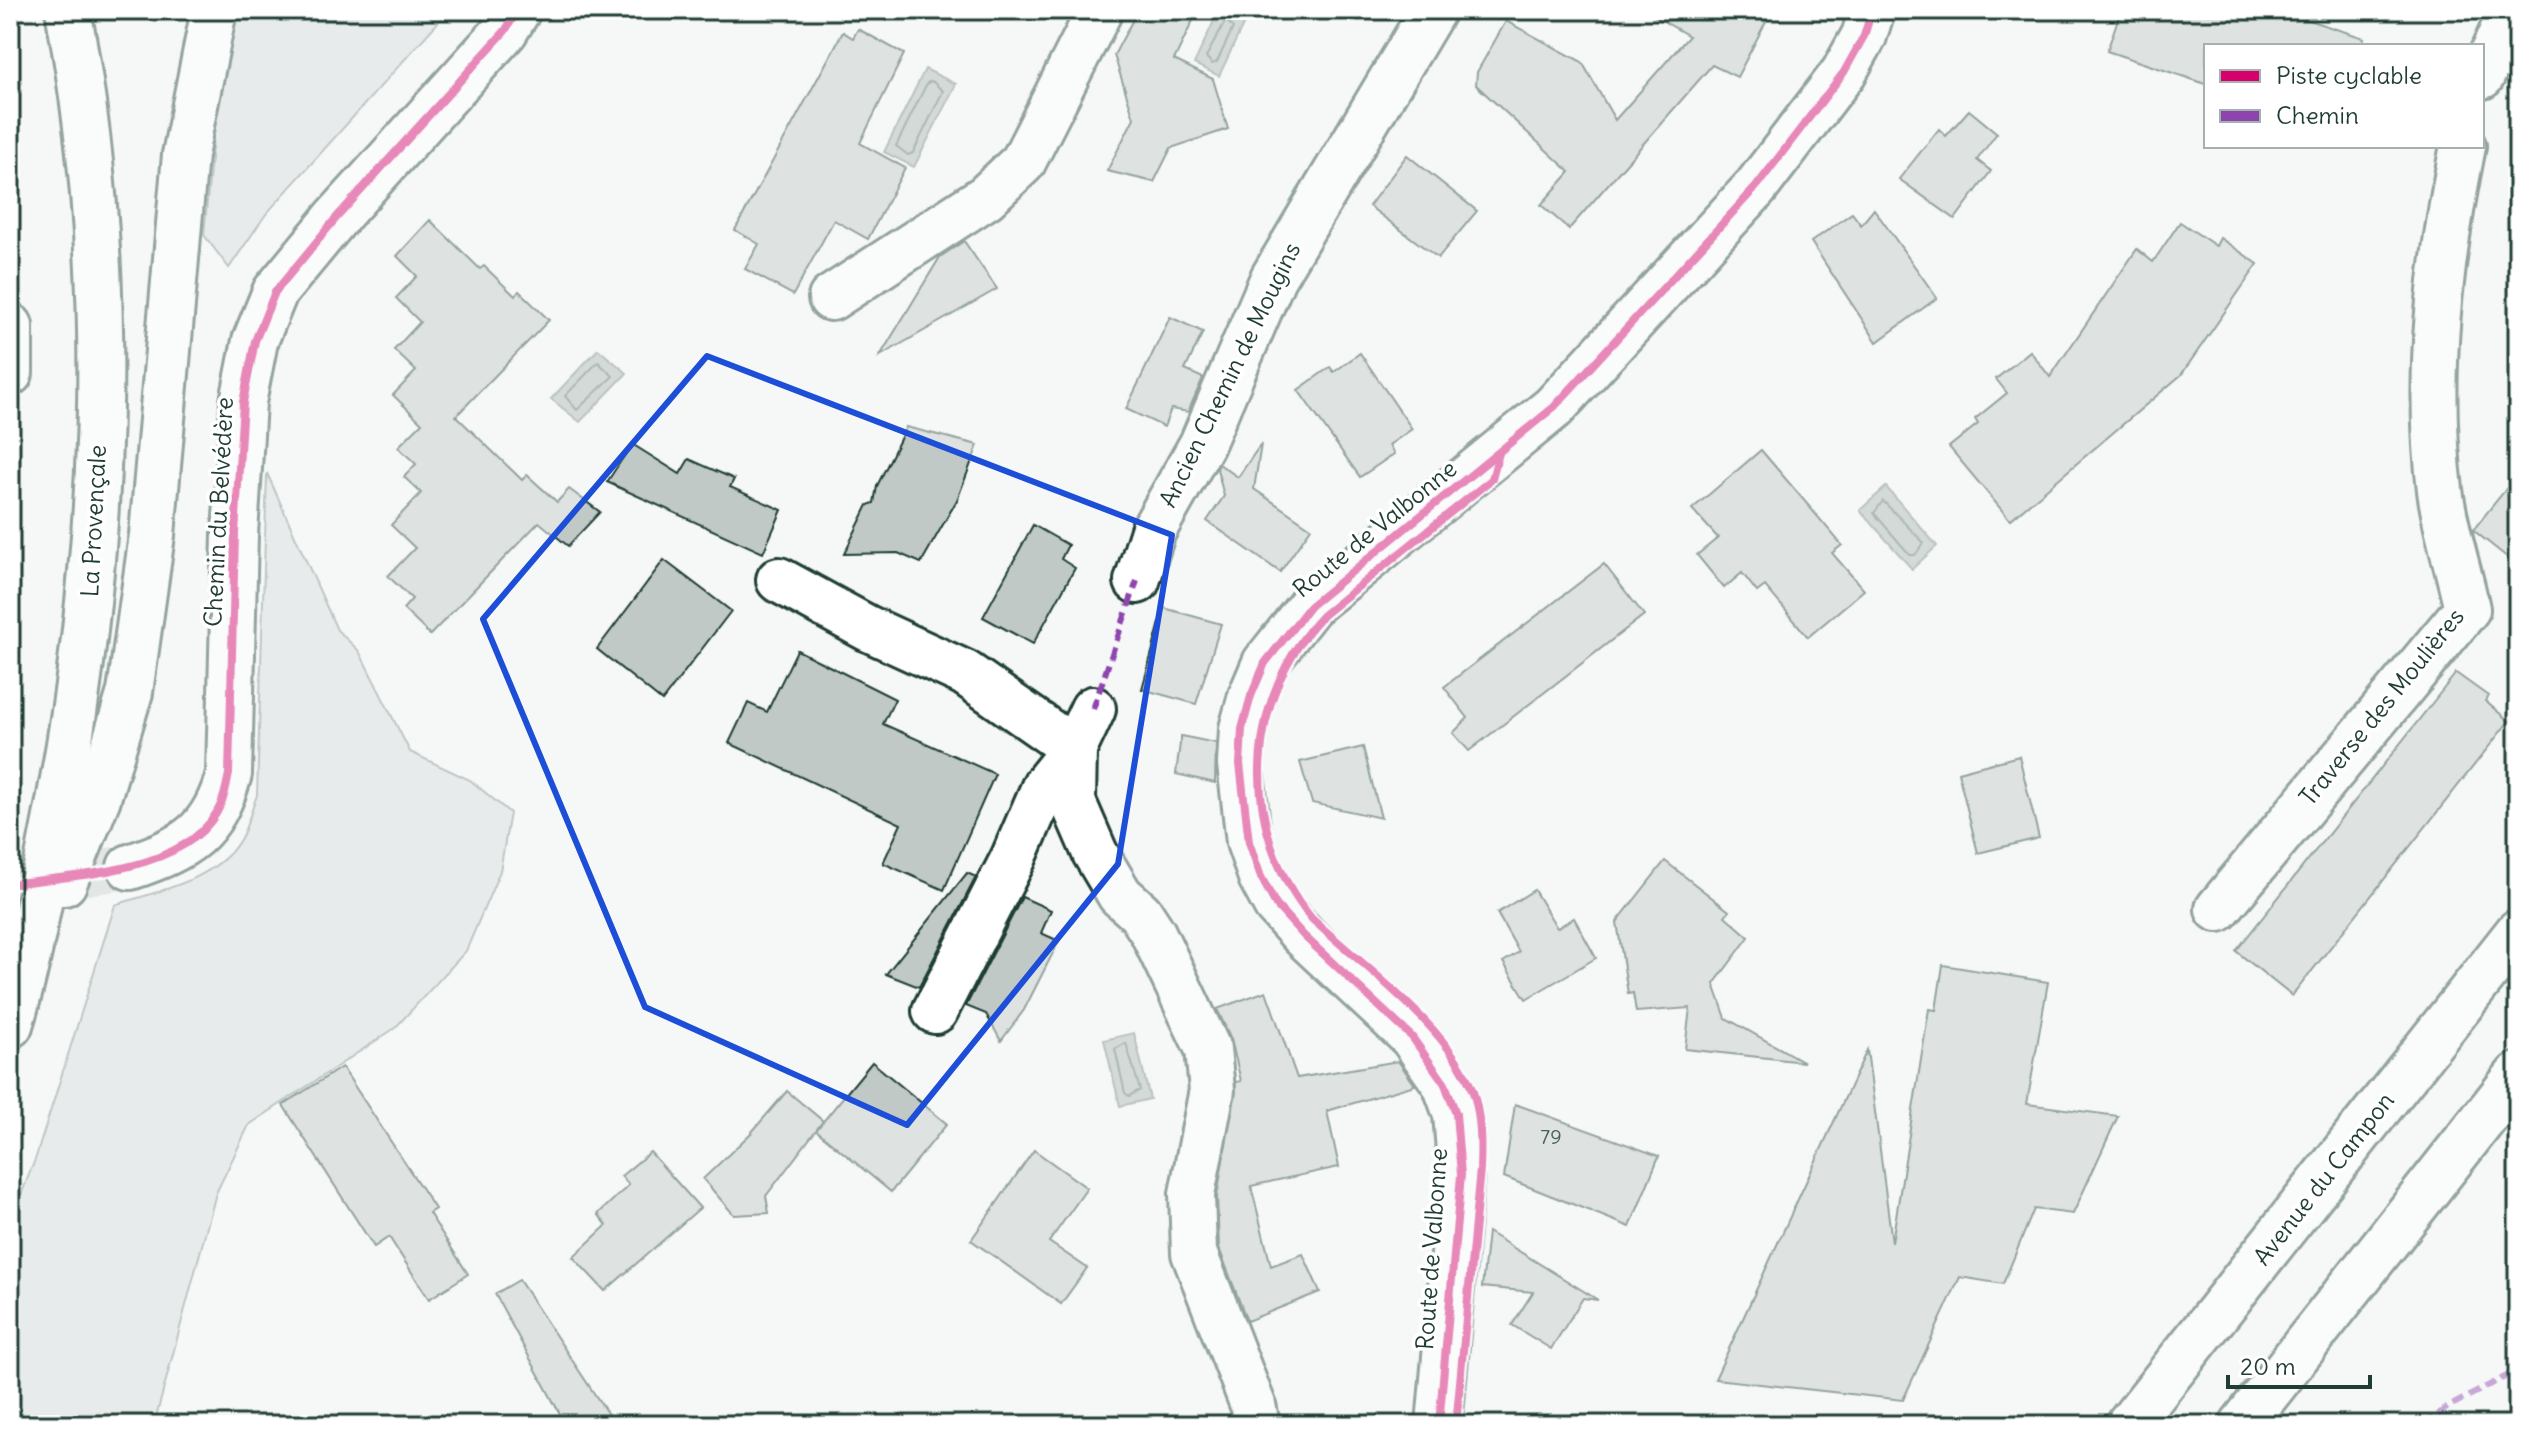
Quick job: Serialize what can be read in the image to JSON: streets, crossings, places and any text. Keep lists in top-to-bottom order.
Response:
{
  "streets": {
    "main road": [
      "Ancien Chemin de Mougins",
      "Chemin du Belvédère",
      "La Provençale",
      "Route de Valbonne",
      "Traverse des Moulières",
      "Avenue du Campon"
    ]
  },
  "house_numbers": ["79"],
  "legend": ["Piste cyclable", "Chemin"],
  "scale_bar": "20 m"
}
